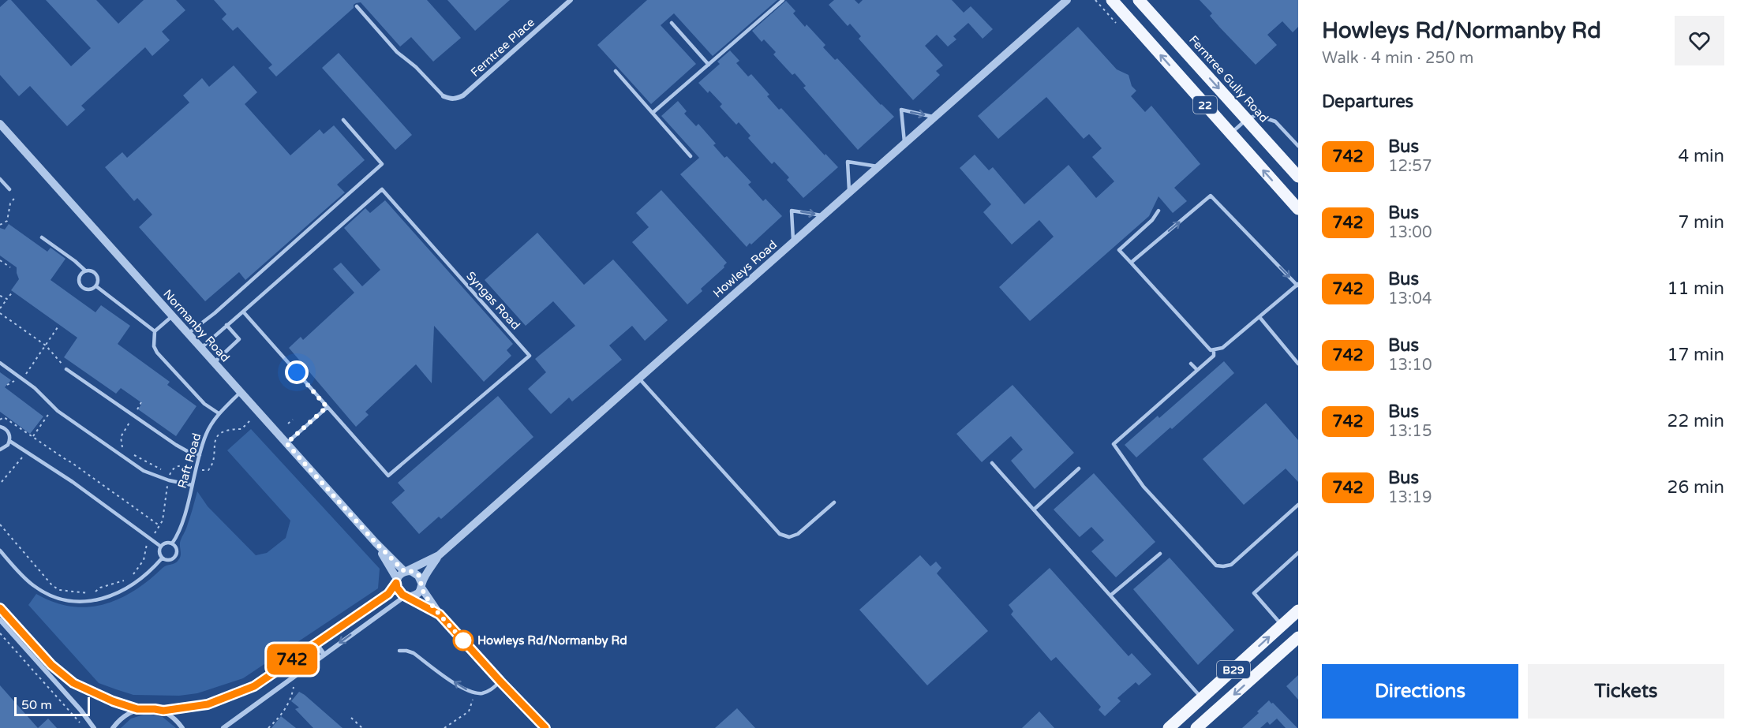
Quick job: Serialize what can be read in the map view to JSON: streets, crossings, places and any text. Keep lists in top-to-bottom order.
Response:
{
  "streets": {
    "main road": ["Ferntree Gully Road", "22", "B29"],
    "street": ["Ferntree Place", "Howleys Road", "Normanby Road"],
    "lane": ["Syngas Road", "Raft Road"]
  },
  "crossings": [
    ["Howleys Road", "Normanby Road"],
    ["Syngas Road", "Normanby Road"],
    ["Normanby Road", "Raft Road"]
  ],
  "places": ["Howleys Rd/Normanby Rd"],
  "lines": ["bus line 742"],
  "scale_bar": "50 m",
  "page": {
    "on_map": "742",
    "heading": [
      ["Howleys Rd/Normanby Rd", "Walk · 4 min · 250 m"],
      "Departures"
    ],
    "list": [
      {
        "mark": "742",
        "name": "Bus",
        "note": "12:57",
        "value": "4 min"
      },
      {
        "mark": "742",
        "name": "Bus",
        "note": "13:00",
        "value": "7 min"
      },
      {
        "mark": "742",
        "name": "Bus",
        "note": "13:04",
        "value": "11 min"
      },
      {
        "mark": "742",
        "name": "Bus",
        "note": "13:10",
        "value": "17 min"
      },
      {
        "mark": "742",
        "name": "Bus",
        "note": "13:15",
        "value": "22 min"
      },
      {
        "mark": "742",
        "name": "Bus",
        "note": "13:19",
        "value": "26 min"
      }
    ],
    "buttons": ["Directions", "Tickets"],
    "scale": "50 m"
  }
}
